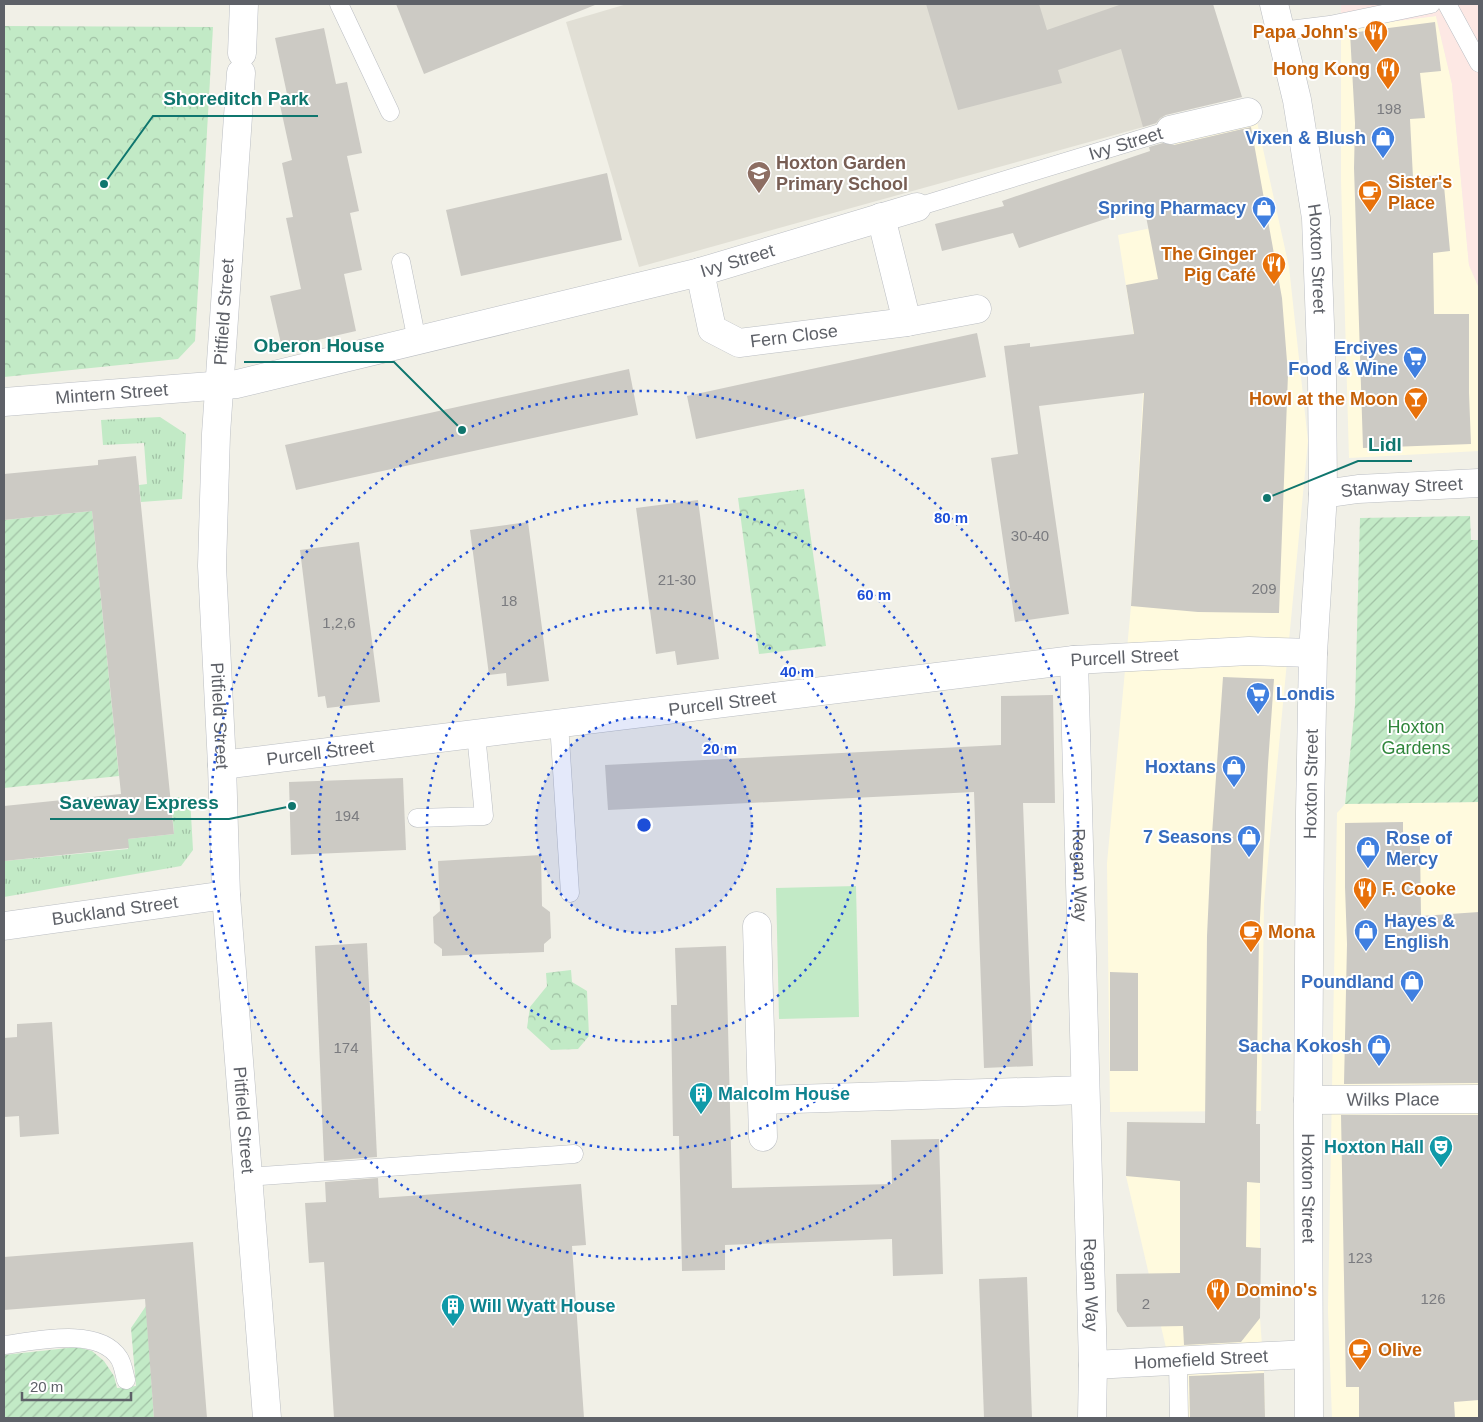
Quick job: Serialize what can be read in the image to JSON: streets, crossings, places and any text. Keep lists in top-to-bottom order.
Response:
{
  "streets": {
    "street": [
      "Ivy Street",
      "Hoxton Street",
      "Pitfield Street",
      "Fern Close",
      "Mintern Street",
      "Stanway Street",
      "Purcell Street",
      "Regan Way",
      "Buckland Street",
      "Wilks Place",
      "Homefield Street"
    ]
  },
  "crossings": [
    ["Ivy Street", "Pitfield Street"],
    ["Ivy Street", "Fern Close"],
    ["Ivy Street", "Mintern Street"],
    ["Hoxton Street", "Stanway Street"],
    ["Hoxton Street", "Purcell Street"],
    ["Hoxton Street", "Wilks Place"],
    ["Hoxton Street", "Homefield Street"],
    ["Pitfield Street", "Mintern Street"],
    ["Pitfield Street", "Purcell Street"],
    ["Pitfield Street", "Buckland Street"],
    ["Purcell Street", "Regan Way"],
    ["Regan Way", "Homefield Street"]
  ],
  "parks": ["Hoxton Gardens"],
  "places": {
    "restaurant": [
      "Papa John's",
      "Hong Kong",
      "The Ginger Pig Café",
      "F. Cooke",
      "Domino's"
    ],
    "shop": [
      "Vixen & Blush",
      "Spring Pharmacy",
      "Hoxtans",
      "7 Seasons",
      "Rose of Mercy",
      "Hayes & English",
      "Poundland",
      "Sacha Kokosh"
    ],
    "other": [
      "Shoreditch Park",
      "Oberon House",
      "Lidl",
      "Saveway Express"
    ],
    "school or university": ["Hoxton Garden Primary School"],
    "cafe": ["Sister's Place", "Mona", "Olive"],
    "supermarket": ["Erciyes Food & Wine", "Londis"],
    "bar": ["Howl at the Moon"],
    "building": ["Malcolm House", "Will Wyatt House"],
    "theatre": ["Hoxton Hall"]
  },
  "house_numbers": [
    "198",
    "30-40",
    "21-30",
    "209",
    "18",
    "1,2,6",
    "194",
    "174",
    "123",
    "126",
    "2"
  ],
  "scale_bar": "20 m",
  "rings": [
    "80 m",
    "60 m",
    "40 m",
    "20 m"
  ]
}
